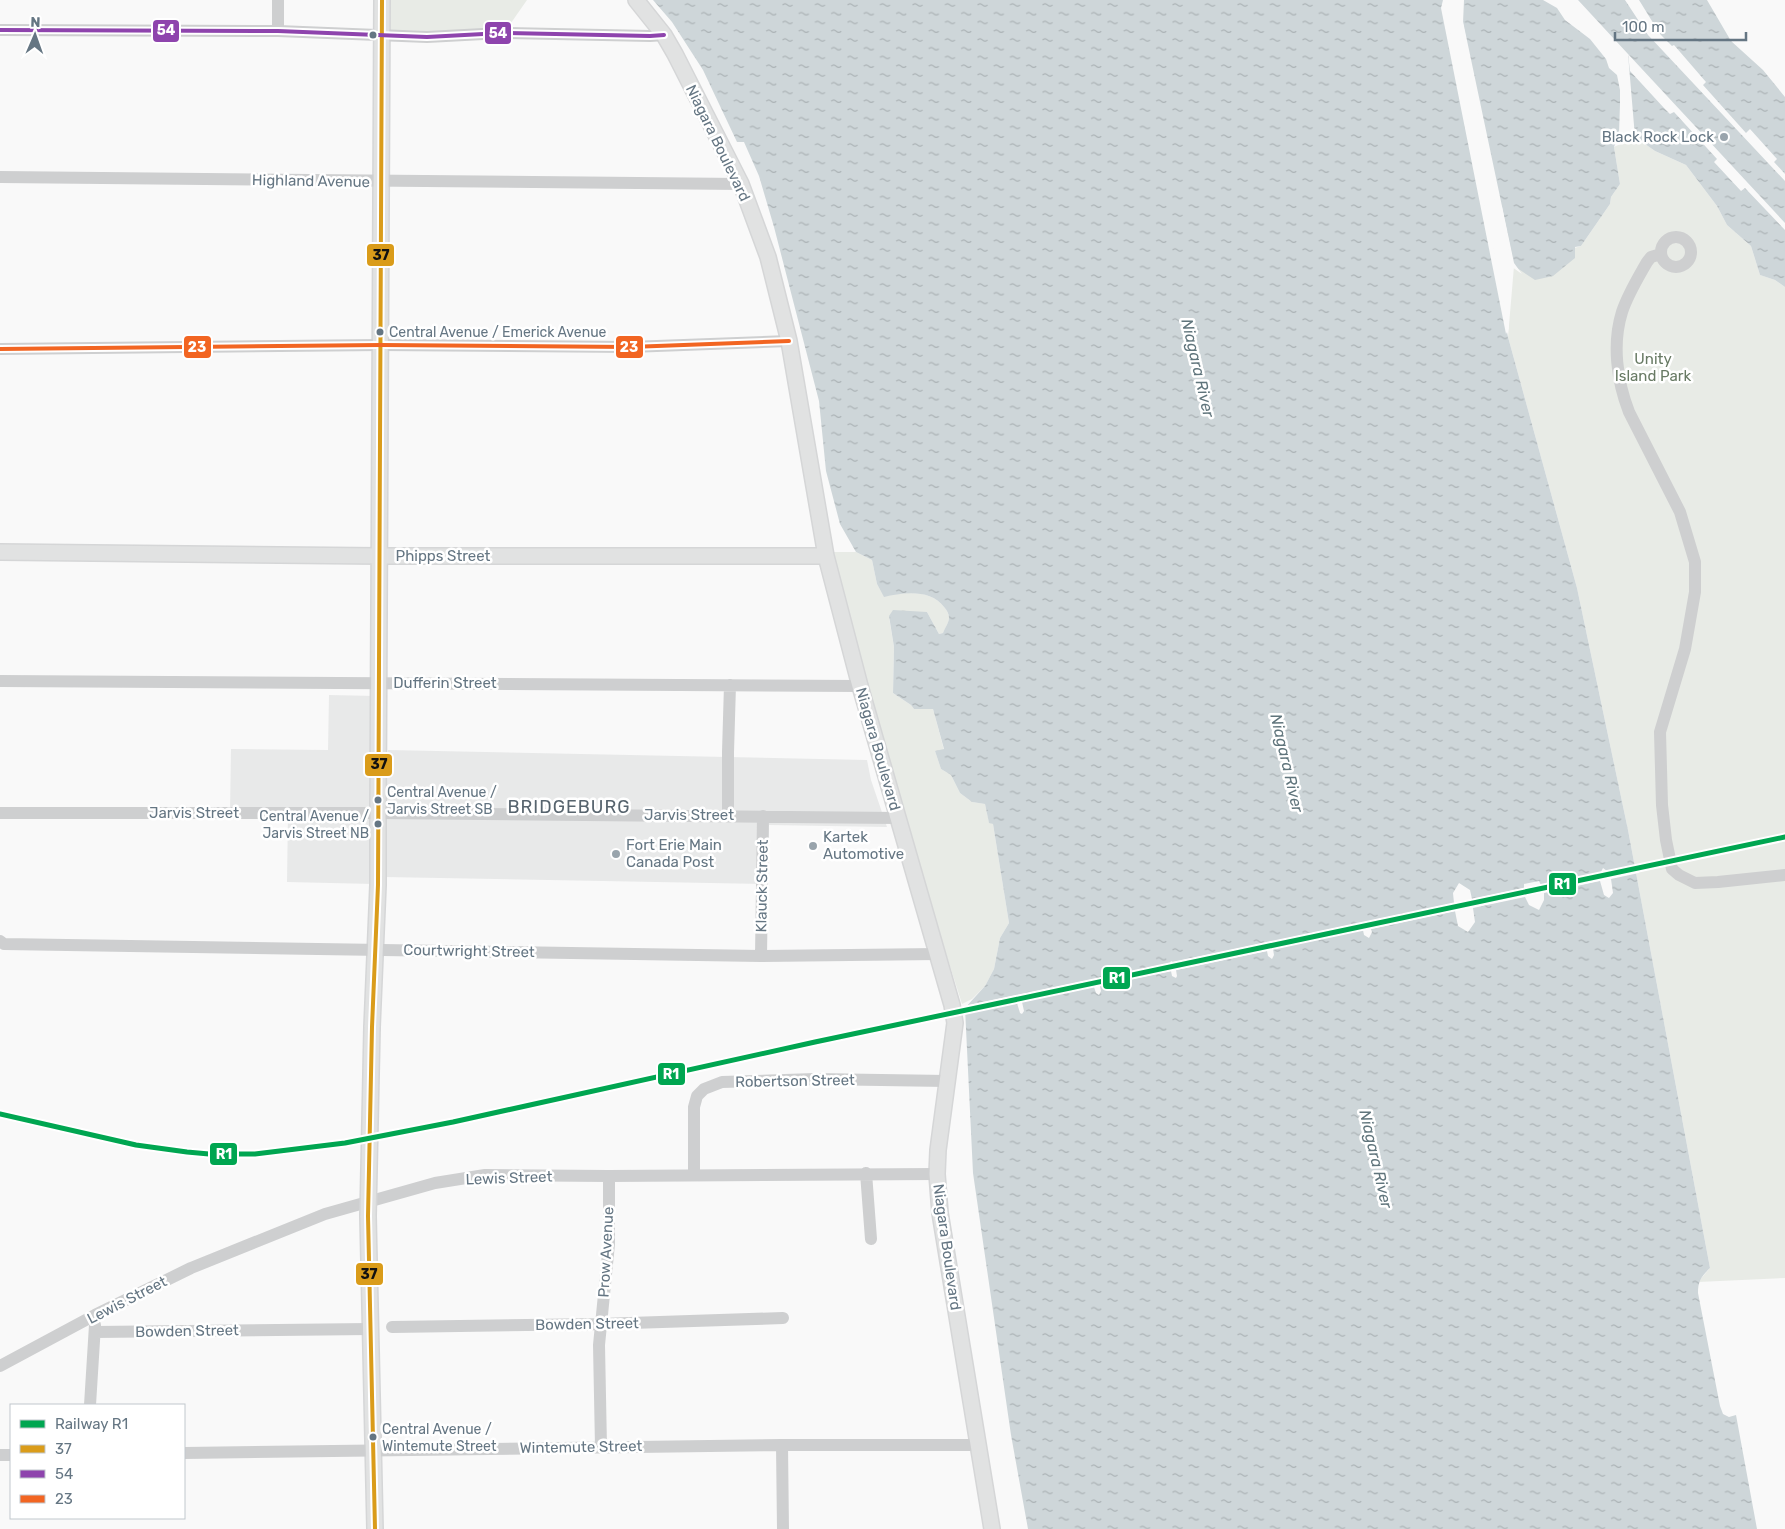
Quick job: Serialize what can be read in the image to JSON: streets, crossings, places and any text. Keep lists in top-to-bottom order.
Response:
{
  "streets": {
    "main road": ["Niagara Boulevard", "Phipps Street"],
    "street": [
      "Highland Avenue",
      "Dufferin Street",
      "Jarvis Street",
      "Klauck Street",
      "Courtwright Street",
      "Robertson Street",
      "Lewis Street",
      "Prow Avenue",
      "Bowden Street",
      "Wintemute Street"
    ]
  },
  "crossings": [
    ["Niagara Boulevard", "Highland Avenue"],
    ["Niagara Boulevard", "Phipps Street"],
    ["Niagara Boulevard", "Dufferin Street"],
    ["Niagara Boulevard", "Jarvis Street"],
    ["Niagara Boulevard", "Courtwright Street"],
    ["Niagara Boulevard", "Robertson Street"],
    ["Niagara Boulevard", "Lewis Street"],
    ["Niagara Boulevard", "Wintemute Street"],
    ["Jarvis Street", "Klauck Street"],
    ["Klauck Street", "Courtwright Street"],
    ["Robertson Street", "Lewis Street"],
    ["Lewis Street", "Prow Avenue"],
    ["Prow Avenue", "Bowden Street"],
    ["Prow Avenue", "Wintemute Street"]
  ],
  "districts": ["BRIDGEBURG"],
  "water": ["Niagara River"],
  "parks": ["Unity Island Park"],
  "places": [
    "Black Rock Lock",
    "Central Avenue / Emerick Avenue",
    "Central Avenue / Jarvis Street SB",
    "Central Avenue / Jarvis Street NB",
    "Kartek Automotive",
    "Fort Erie Main Canada Post",
    "Central Avenue / Wintemute Street"
  ],
  "lines": [
    "transit line 37",
    "transit line 54",
    "transit line 23",
    "rail line R1"
  ],
  "legend": [
    "Railway R1",
    "37",
    "54",
    "23"
  ],
  "scale_bar": "100 m",
  "north": "top"
}
